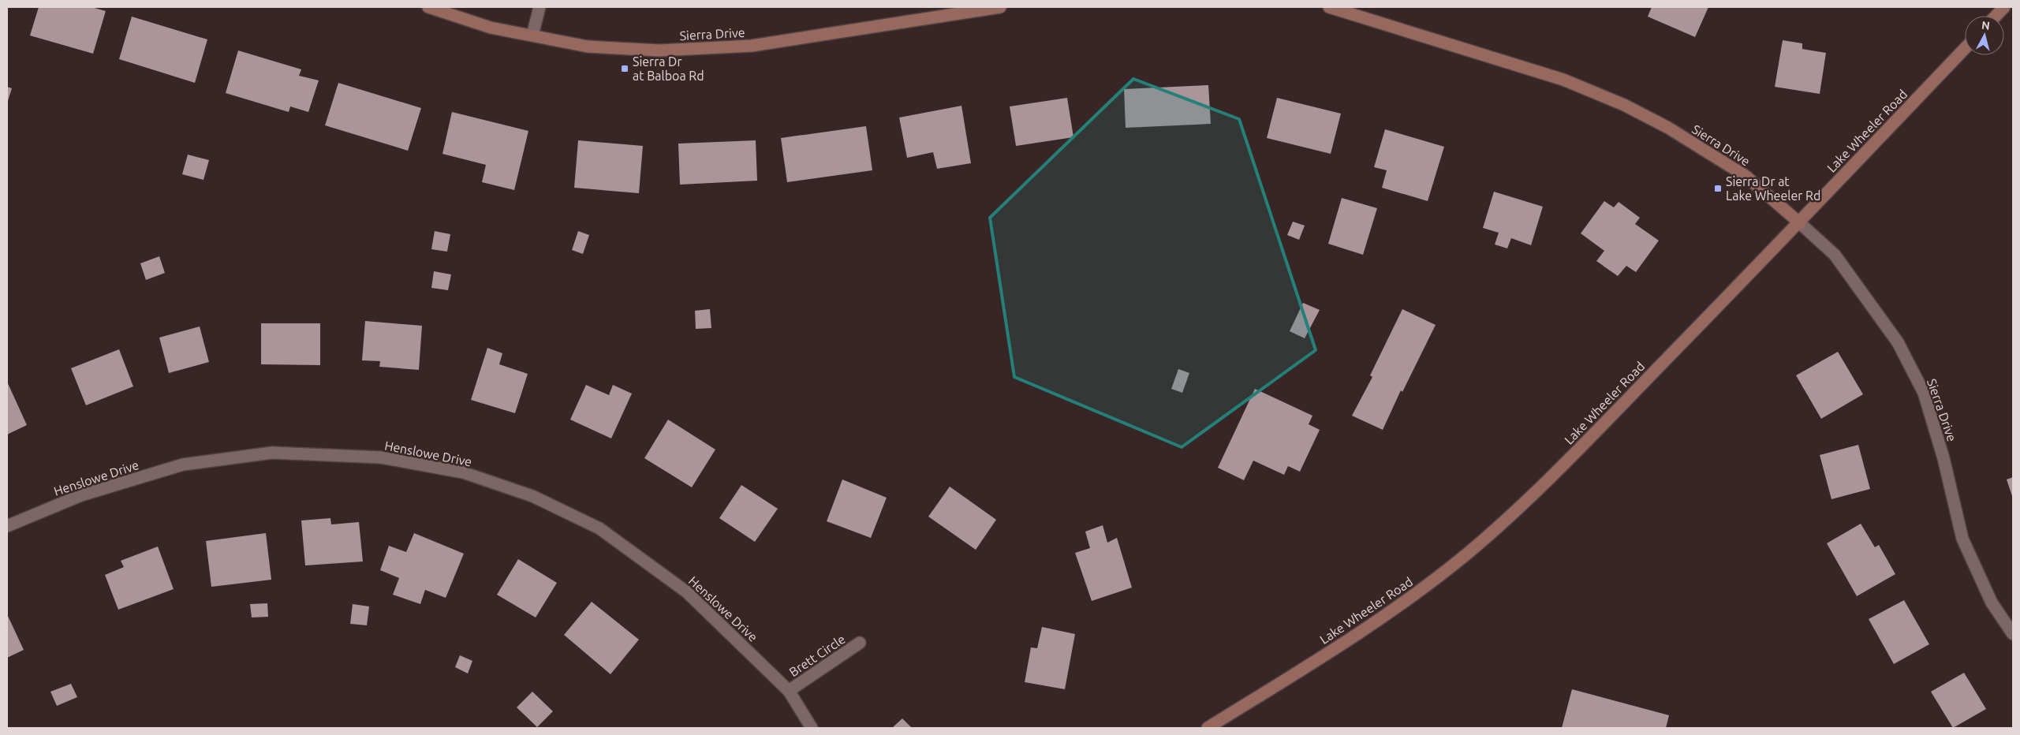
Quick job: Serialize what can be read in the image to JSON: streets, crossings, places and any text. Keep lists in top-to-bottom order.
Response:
{
  "streets": {
    "street": [
      "Sierra Drive",
      "Lake Wheeler Road",
      "Henslowe Drive",
      "Brett Circle"
    ]
  },
  "crossings": [
    ["Sierra Drive", "Lake Wheeler Road"],
    ["Henslowe Drive", "Brett Circle"]
  ],
  "places": {
    "transit": ["Sierra Dr at Balboa Rd", "Sierra Dr at Lake Wheeler Rd"]
  },
  "north": "top"
}
